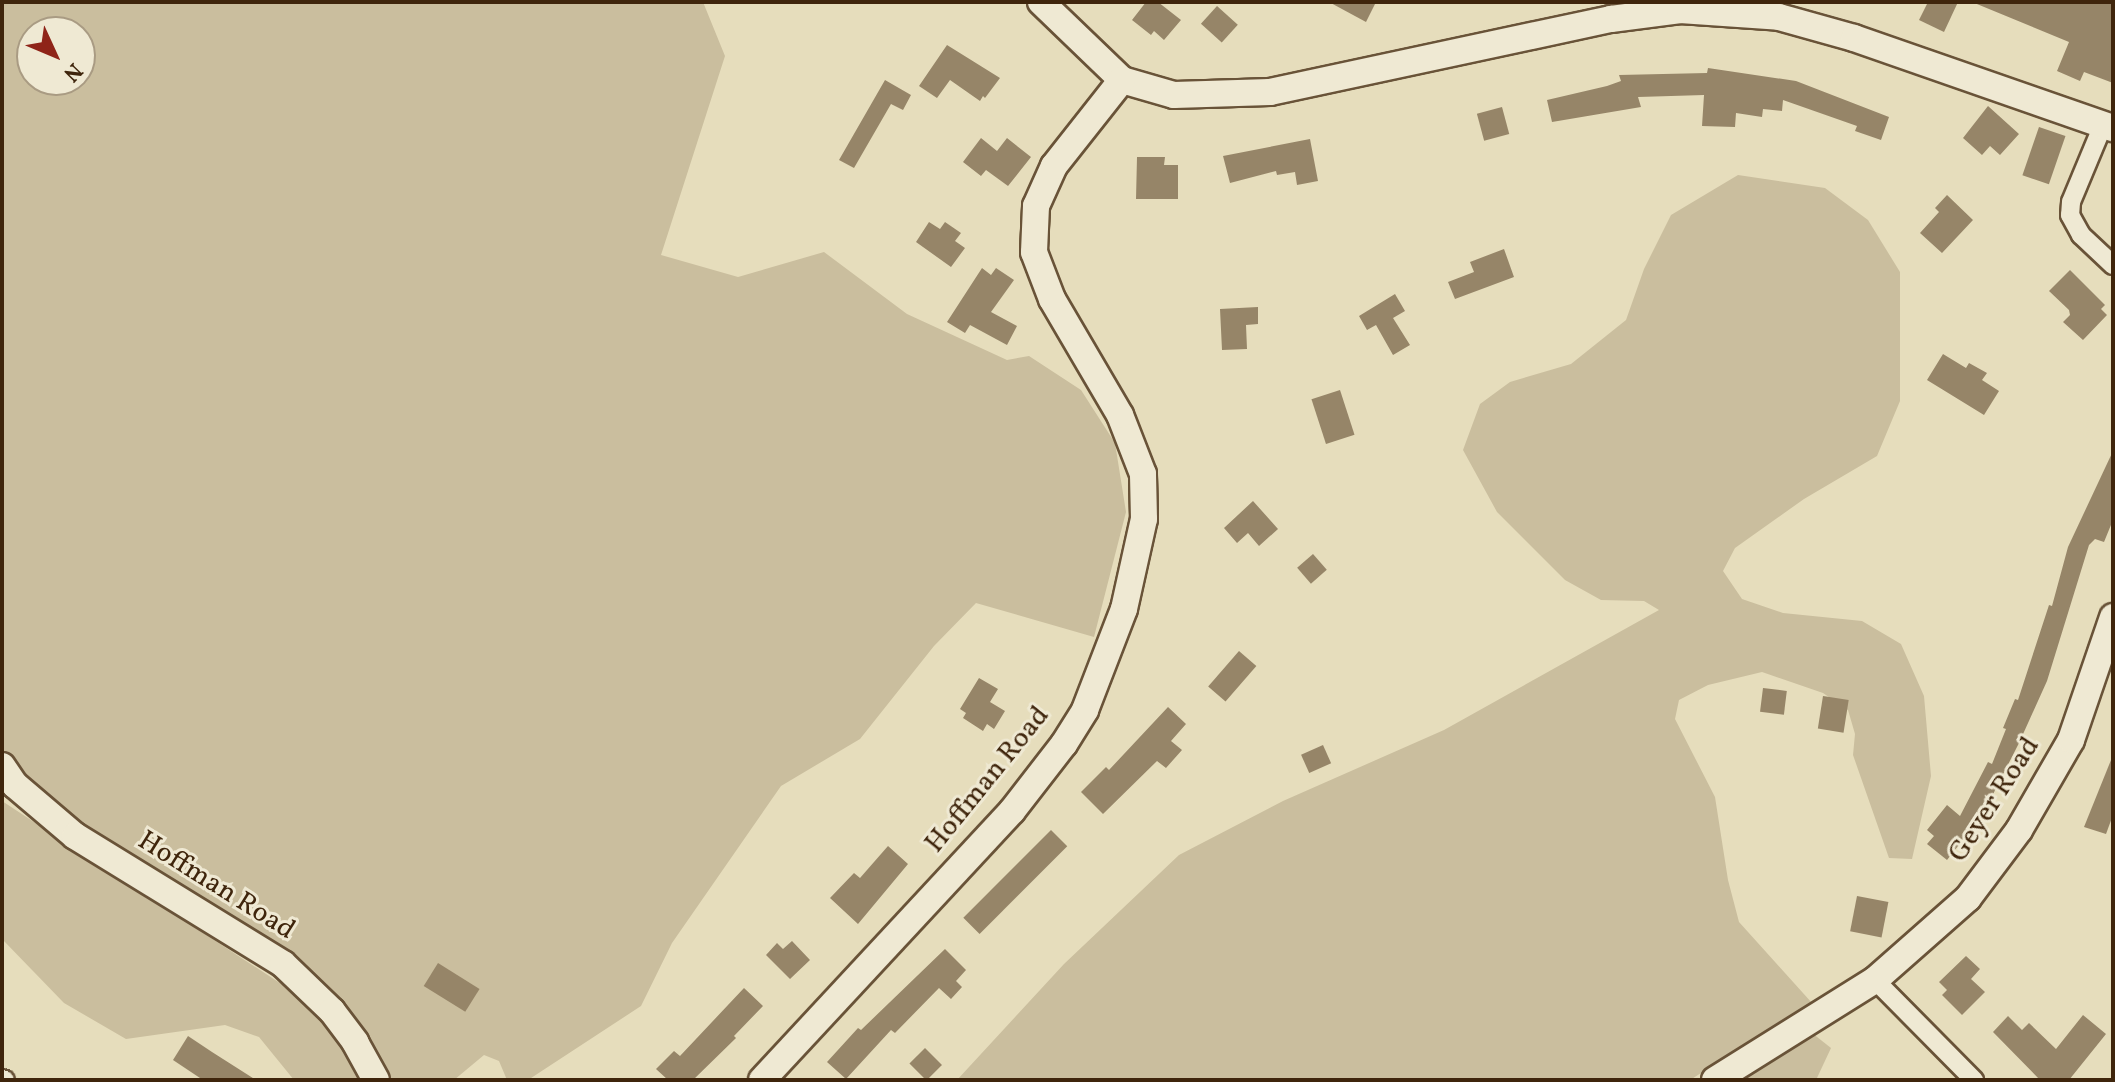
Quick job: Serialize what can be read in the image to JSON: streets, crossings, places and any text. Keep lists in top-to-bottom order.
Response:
{
  "streets": {
    "street": ["Hoffman Road", "Geyer Road"]
  },
  "north": "bottom right"
}
